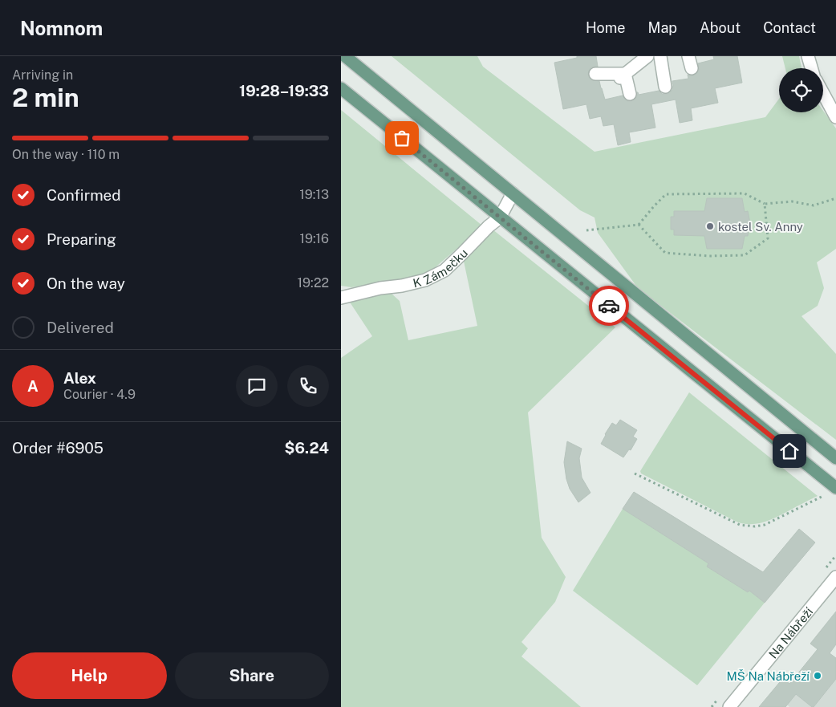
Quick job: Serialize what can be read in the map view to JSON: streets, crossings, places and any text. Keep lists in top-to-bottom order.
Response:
{
  "streets": {
    "street": ["K Zámečku", "Na Nábřeží"]
  },
  "places": ["kostel Sv. Anny", "MŠ Na Nábřeží"],
  "page": {
    "header": "Nomnom",
    "nav": [
      "Home",
      "Map",
      "About",
      "Contact"
    ],
    "heading": ["2 min", "Arriving in", "19:28–19:33"],
    "panel": [
      "Alex",
      "Courier · 4.9",
      "Order #6905",
      "$6.24"
    ],
    "bar": "On the way · 110 m",
    "list": [
      ["Confirmed", "19:13"],
      ["Preparing", "19:16"],
      ["On the way", "19:22"],
      "Delivered"
    ],
    "round": "A",
    "buttons": ["Help", "Share"]
  }
}
